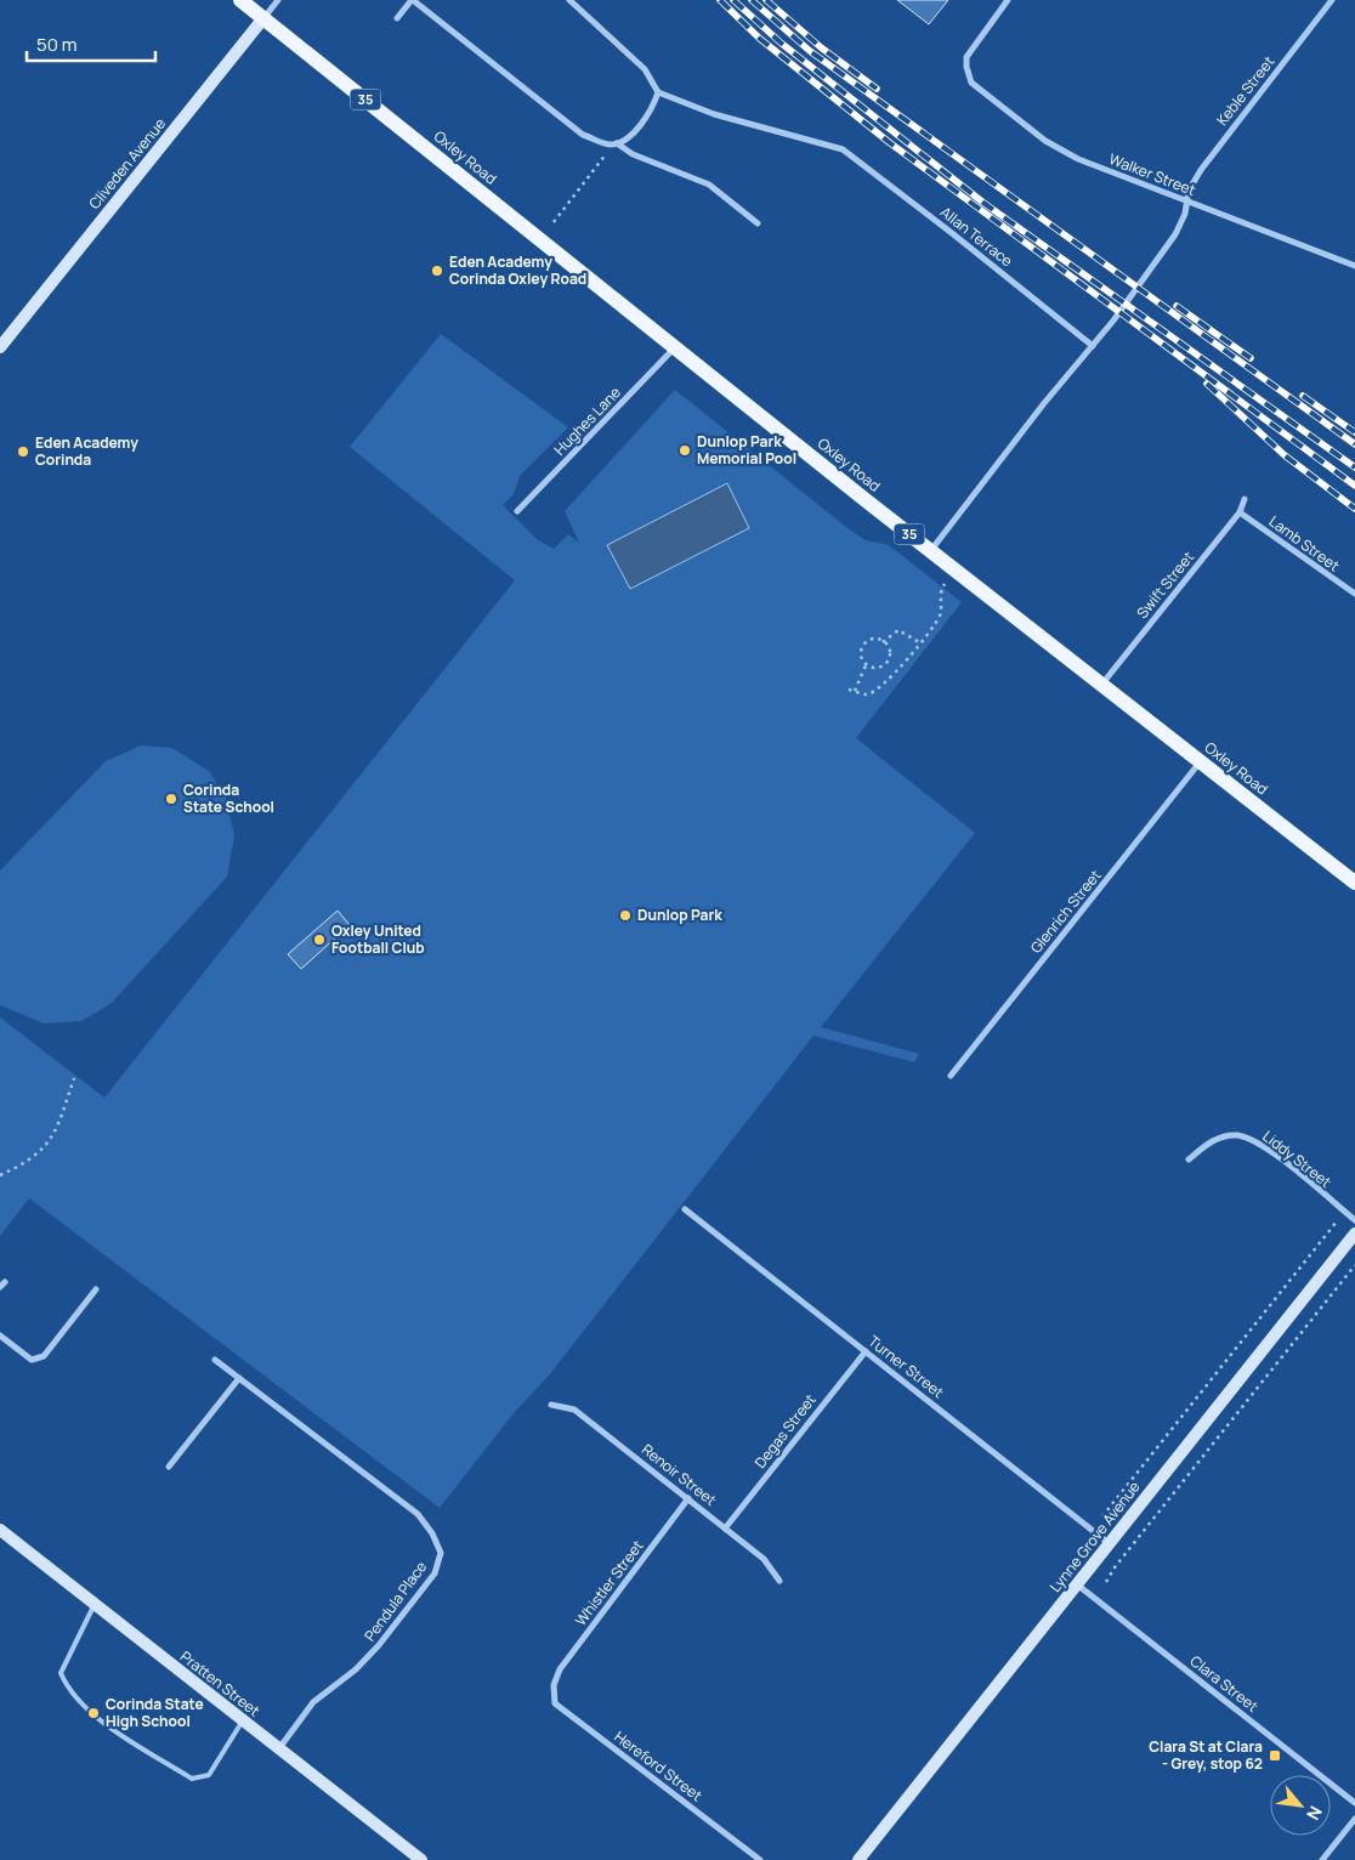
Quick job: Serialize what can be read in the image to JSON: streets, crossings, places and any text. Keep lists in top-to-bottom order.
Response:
{
  "streets": {
    "main road": ["35", "Oxley Road"],
    "street": [
      "Keble Street",
      "Cliveden Avenue",
      "Walker Street",
      "Allan Terrace",
      "Hughes Lane",
      "Lamb Street",
      "Swift Street",
      "Glenrich Street",
      "Liddy Street",
      "Turner Street",
      "Degas Street",
      "Renoir Street",
      "Lynne Grove Avenue",
      "Whistler Street",
      "Pendula Place",
      "Pratten Street",
      "Clara Street",
      "Hereford Street"
    ]
  },
  "crossings": [
    ["Keble Street", "Walker Street"],
    ["Oxley Road", "Cliveden Avenue"],
    ["Oxley Road", "Hughes Lane"],
    ["Oxley Road", "Swift Street"],
    ["Oxley Road", "Glenrich Street"],
    ["Lamb Street", "Swift Street"],
    ["Turner Street", "Degas Street"],
    ["Turner Street", "Lynne Grove Avenue"],
    ["Degas Street", "Renoir Street"],
    ["Renoir Street", "Whistler Street"],
    ["Lynne Grove Avenue", "Clara Street"],
    ["Whistler Street", "Hereford Street"],
    ["Pendula Place", "Pratten Street"]
  ],
  "places": {
    "other": [
      "Eden Academy Corinda Oxley Road",
      "Dunlop Park Memorial Pool",
      "Eden Academy Corinda",
      "Corinda State School",
      "Dunlop Park",
      "Oxley United Football Club",
      "Corinda State High School"
    ],
    "transit": ["Clara St at Clara - Grey, stop 62"]
  },
  "scale_bar": "50 m",
  "north": "bottom right"
}
